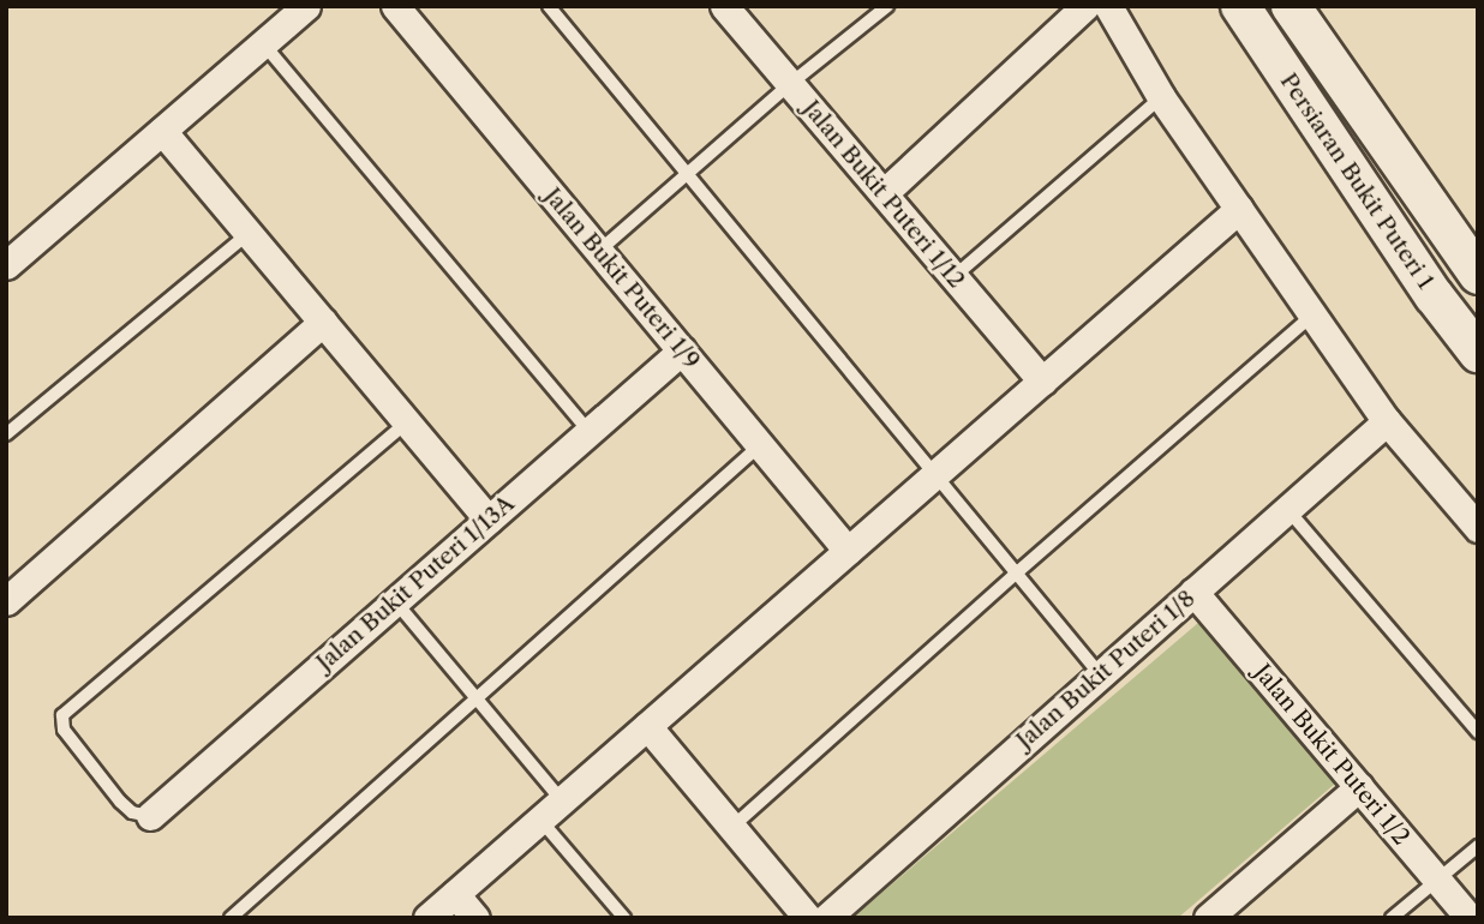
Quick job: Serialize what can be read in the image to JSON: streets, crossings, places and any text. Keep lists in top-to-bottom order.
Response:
{
  "streets": {
    "street": [
      "Persiaran Bukit Puteri 1",
      "Jalan Bukit Puteri 1/12",
      "Jalan Bukit Puteri 1/9",
      "Jalan Bukit Puteri 1/13A",
      "Jalan Bukit Puteri 1/8",
      "Jalan Bukit Puteri 1/2"
    ]
  },
  "crossings": [
    ["Jalan Bukit Puteri 1/9", "Jalan Bukit Puteri 1/13A"],
    ["Jalan Bukit Puteri 1/8", "Jalan Bukit Puteri 1/2"]
  ]
}
